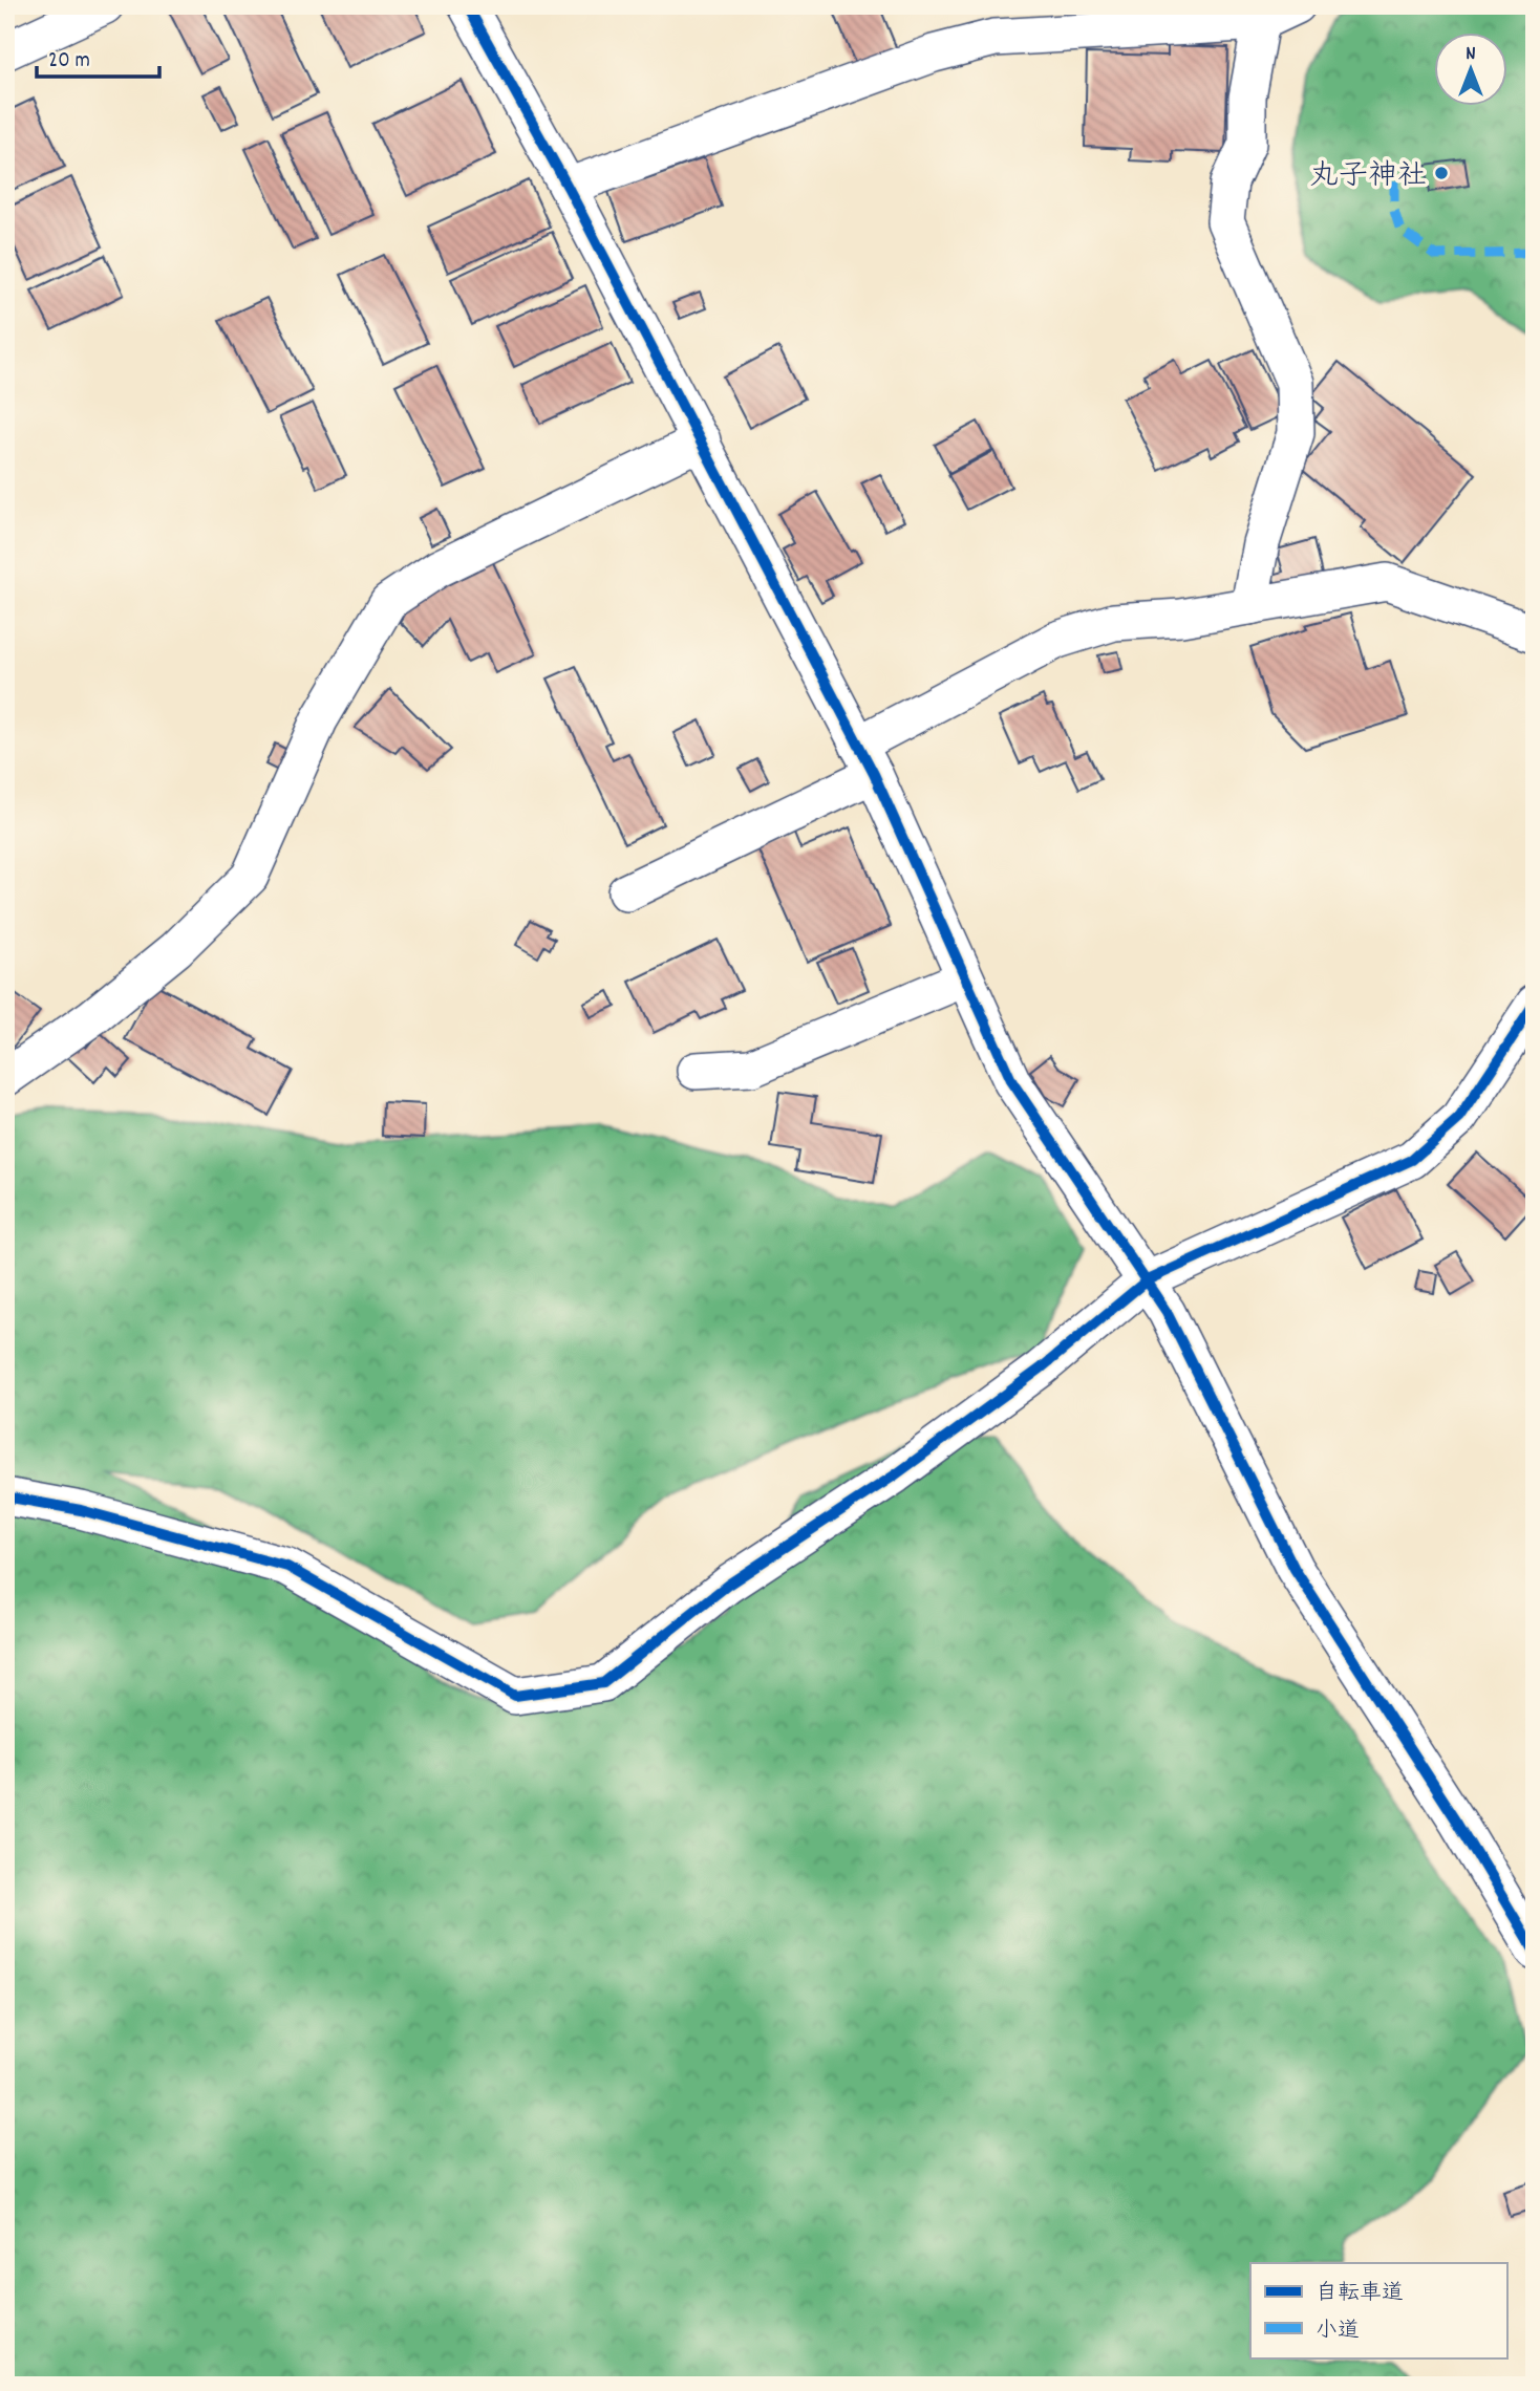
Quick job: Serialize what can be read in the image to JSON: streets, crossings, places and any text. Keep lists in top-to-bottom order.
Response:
{
  "places": ["丸子神社"],
  "legend": ["自転車道", "小道"],
  "scale_bar": "20 m",
  "north": "top"
}
